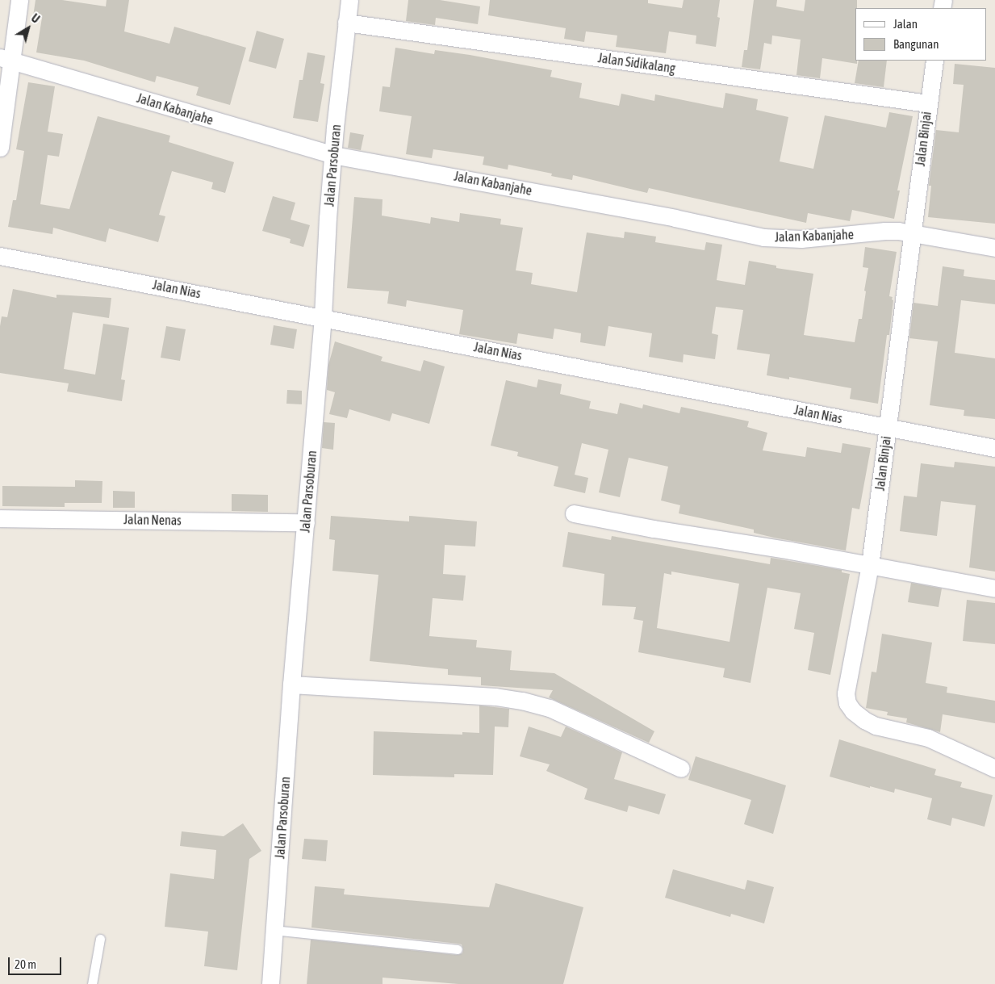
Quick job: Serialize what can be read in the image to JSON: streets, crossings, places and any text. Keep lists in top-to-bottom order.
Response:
{
  "streets": {
    "street": [
      "Jalan Sidikalang",
      "Jalan Kabanjahe",
      "Jalan Binjai",
      "Jalan Parsoburan",
      "Jalan Nias",
      "Jalan Nenas"
    ]
  },
  "crossings": [
    ["Jalan Sidikalang", "Jalan Binjai"],
    ["Jalan Sidikalang", "Jalan Parsoburan"],
    ["Jalan Kabanjahe", "Jalan Binjai"],
    ["Jalan Kabanjahe", "Jalan Parsoburan"],
    ["Jalan Binjai", "Jalan Nias"],
    ["Jalan Parsoburan", "Jalan Nias"],
    ["Jalan Parsoburan", "Jalan Nenas"]
  ],
  "legend": ["Jalan", "Bangunan"],
  "scale_bar": "20 m",
  "north": "top right"
}
